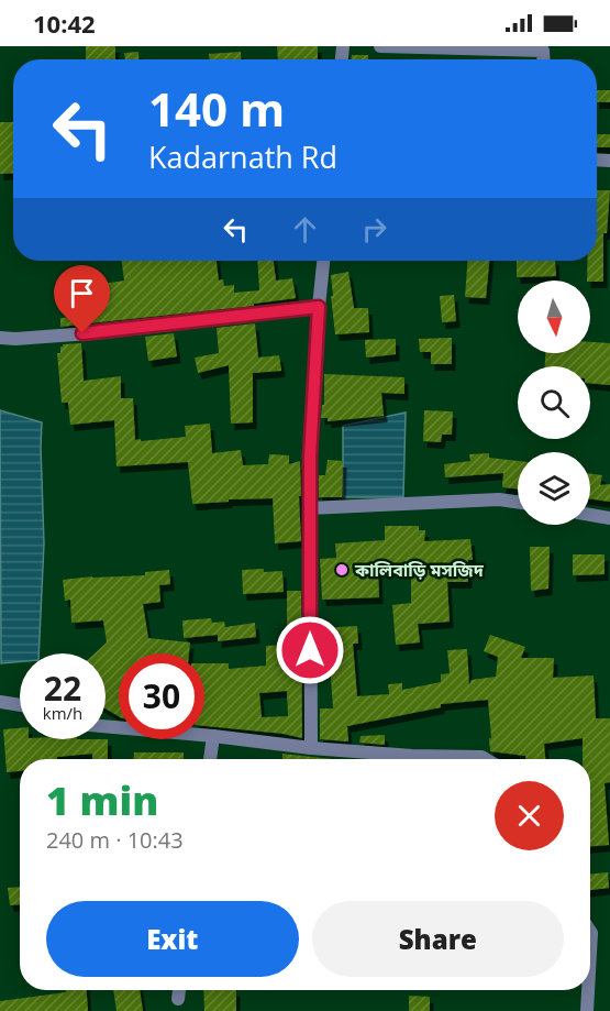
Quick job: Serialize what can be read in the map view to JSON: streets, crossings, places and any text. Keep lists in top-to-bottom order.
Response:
{
  "places": ["কালিবাড়ি মসজিদ"],
  "north": "bottom",
  "page": {
    "status": "10:42",
    "turn": ["140 m", "Kadarnath Rd"],
    "speed": "22 km/h",
    "limit": "30",
    "heading": ["1 min", "240 m · 10:43"],
    "buttons": ["Exit", "Share"]
  }
}
